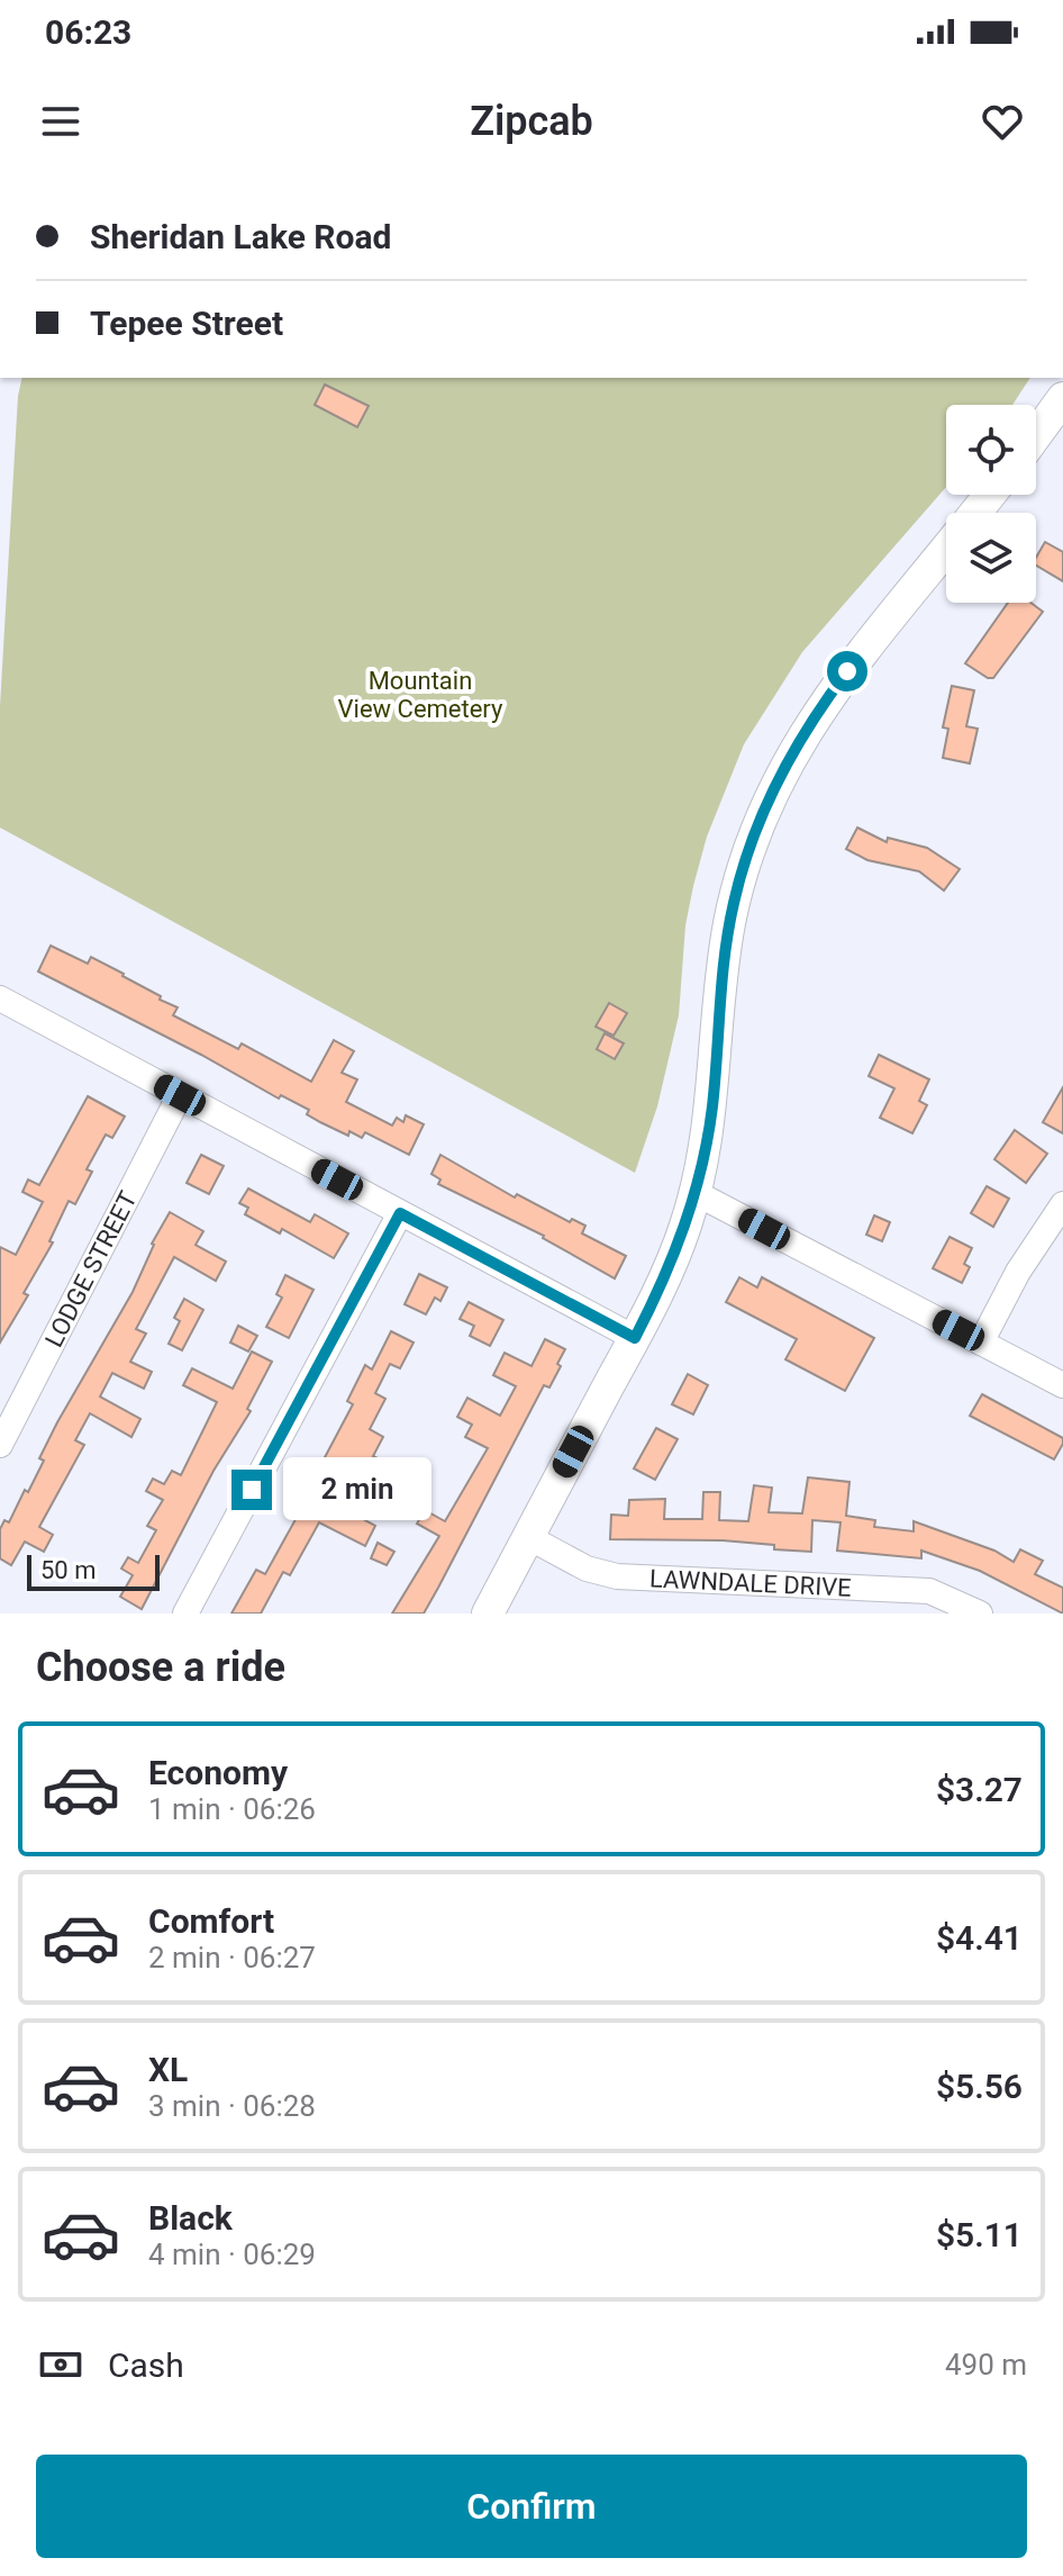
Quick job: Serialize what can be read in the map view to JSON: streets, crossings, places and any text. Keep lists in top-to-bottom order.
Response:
{
  "streets": {
    "street": ["LODGE STREET", "LAWNDALE DRIVE"]
  },
  "parks": ["Mountain View Cemetery"],
  "scale_bar": "50 m",
  "page": {
    "status": "06:23",
    "header": "Zipcab",
    "banner": ["Sheridan Lake Road", "Tepee Street"],
    "bubble": "2 min",
    "scale": "50 m",
    "heading": "Choose a ride",
    "list": [
      {
        "name": "Economy",
        "note": "1 min · 06:26",
        "value": "$3.27"
      },
      {
        "name": "Comfort",
        "note": "2 min · 06:27",
        "value": "$4.41"
      },
      {
        "name": "XL",
        "note": "3 min · 06:28",
        "value": "$5.56"
      },
      {
        "name": "Black",
        "note": "4 min · 06:29",
        "value": "$5.11"
      }
    ],
    "pay": ["Cash", "490 m"],
    "buttons": "Confirm"
  }
}
